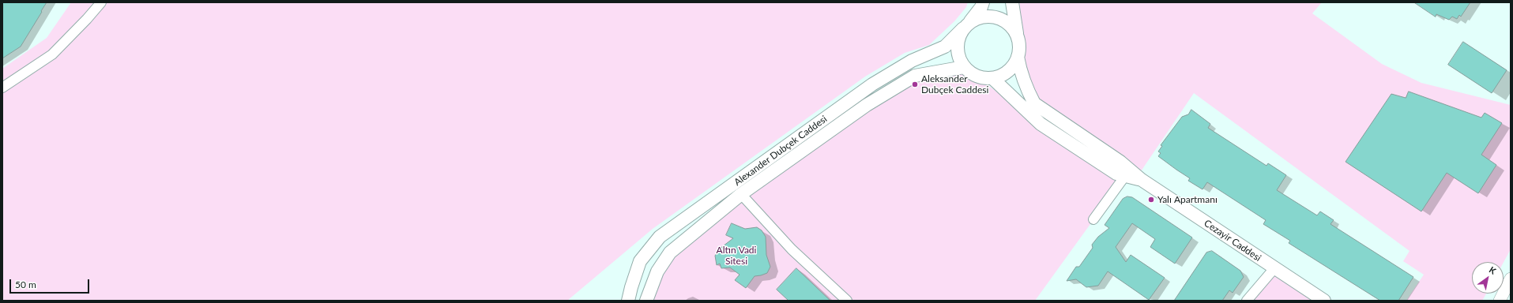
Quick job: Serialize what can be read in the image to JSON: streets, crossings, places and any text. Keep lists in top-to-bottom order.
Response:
{
  "streets": {
    "main road": ["Alexander Dubçek Caddesi", "Cezayir Caddesi"]
  },
  "crossings": [
    ["Alexander Dubçek Caddesi", "Cezayir Caddesi"]
  ],
  "parks": ["Altın Vadi Sitesi"],
  "places": ["Aleksander Dubçek Caddesi", "Yalı Apartmanı"],
  "scale_bar": "50 m",
  "north": "top right"
}
